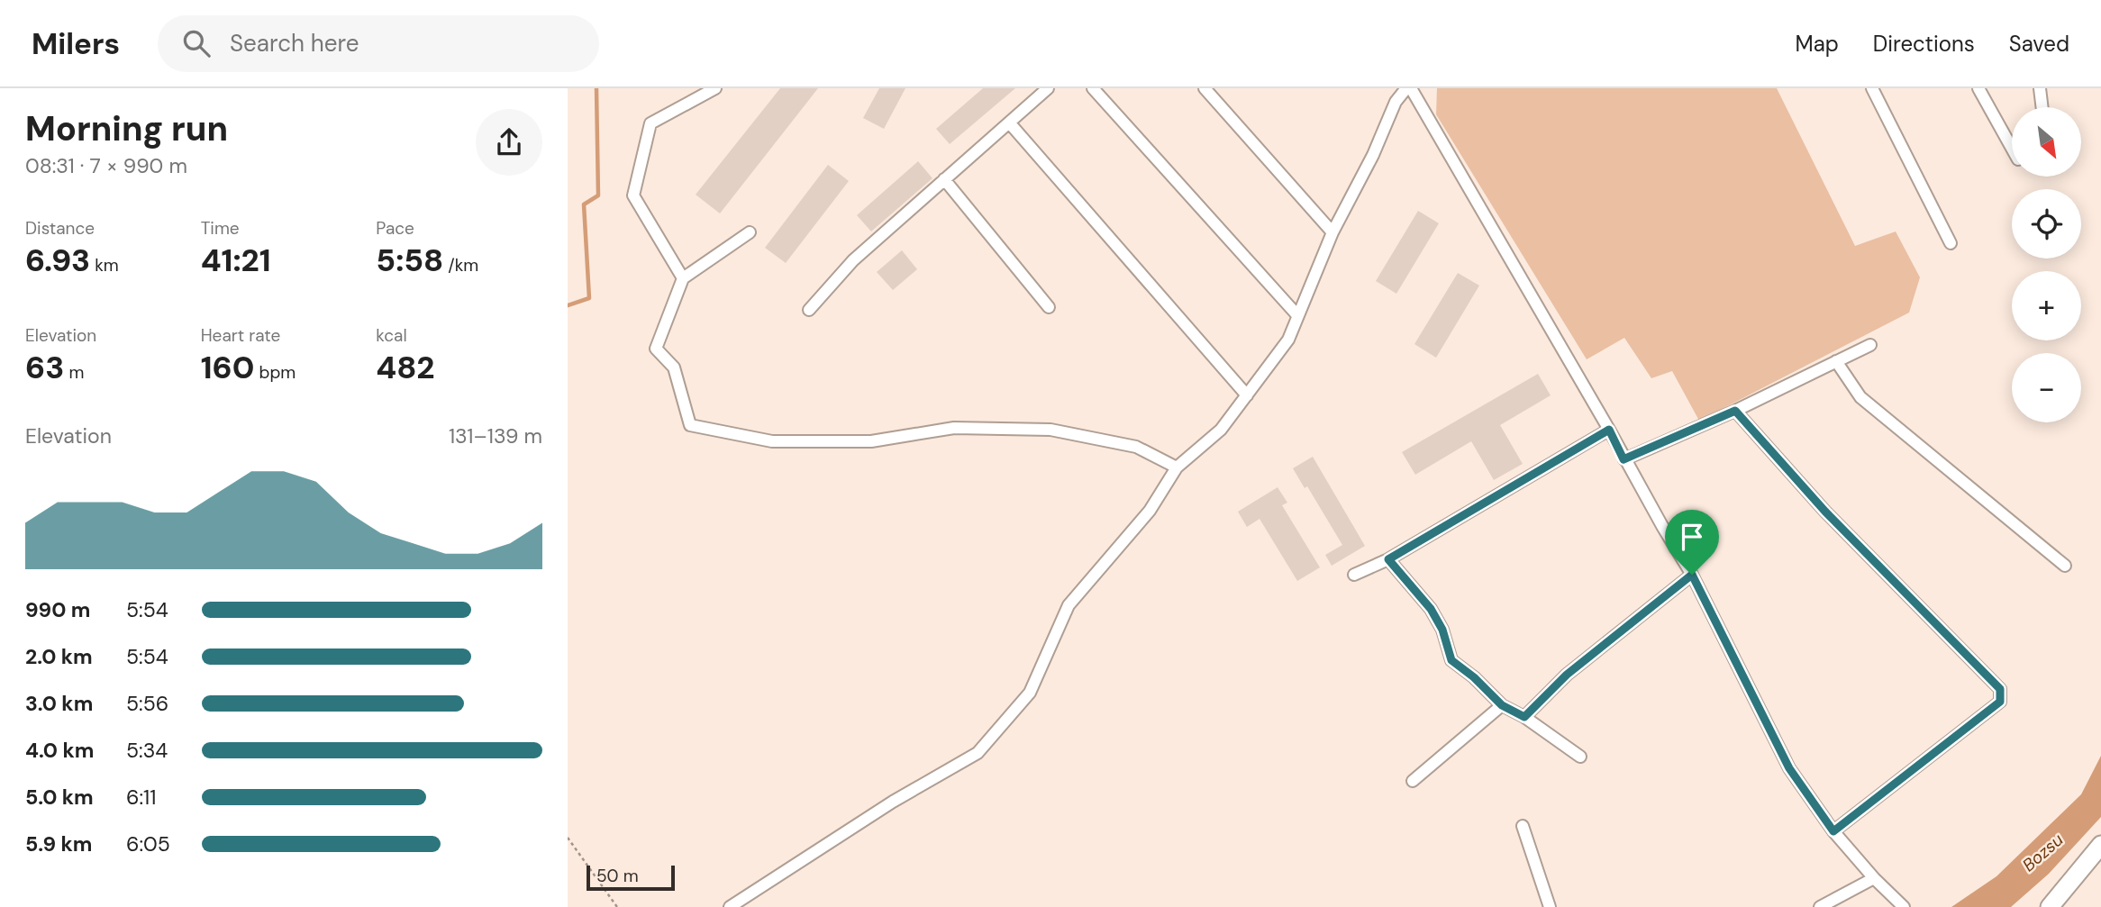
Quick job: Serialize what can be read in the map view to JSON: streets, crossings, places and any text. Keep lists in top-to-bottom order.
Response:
{
  "water": ["Bozsu"],
  "scale_bar": "50 m",
  "north": "bottom right",
  "page": {
    "header": "Milers",
    "search": "Search here",
    "nav": ["Map", "Directions", "Saved"],
    "heading": ["Morning run", "08:31 · 7 × 990 m"],
    "map_buttons": ["+", "−"],
    "stats": [
      ["Distance", "6.93 km"],
      ["Time", "41:21"],
      ["Pace", "5:58 /km"],
      ["Elevation", "63 m"],
      ["Heart rate", "160 bpm"],
      ["kcal", "482"]
    ],
    "chart": ["Elevation", "131–139 m"],
    "list": [
      {
        "name": "990 m",
        "note": "5:54"
      },
      {
        "name": "2.0 km",
        "note": "5:54"
      },
      {
        "name": "3.0 km",
        "note": "5:56"
      },
      {
        "name": "4.0 km",
        "note": "5:34"
      },
      {
        "name": "5.0 km",
        "note": "6:11"
      },
      {
        "name": "5.9 km",
        "note": "6:05"
      }
    ],
    "scale": "50 m"
  }
}
